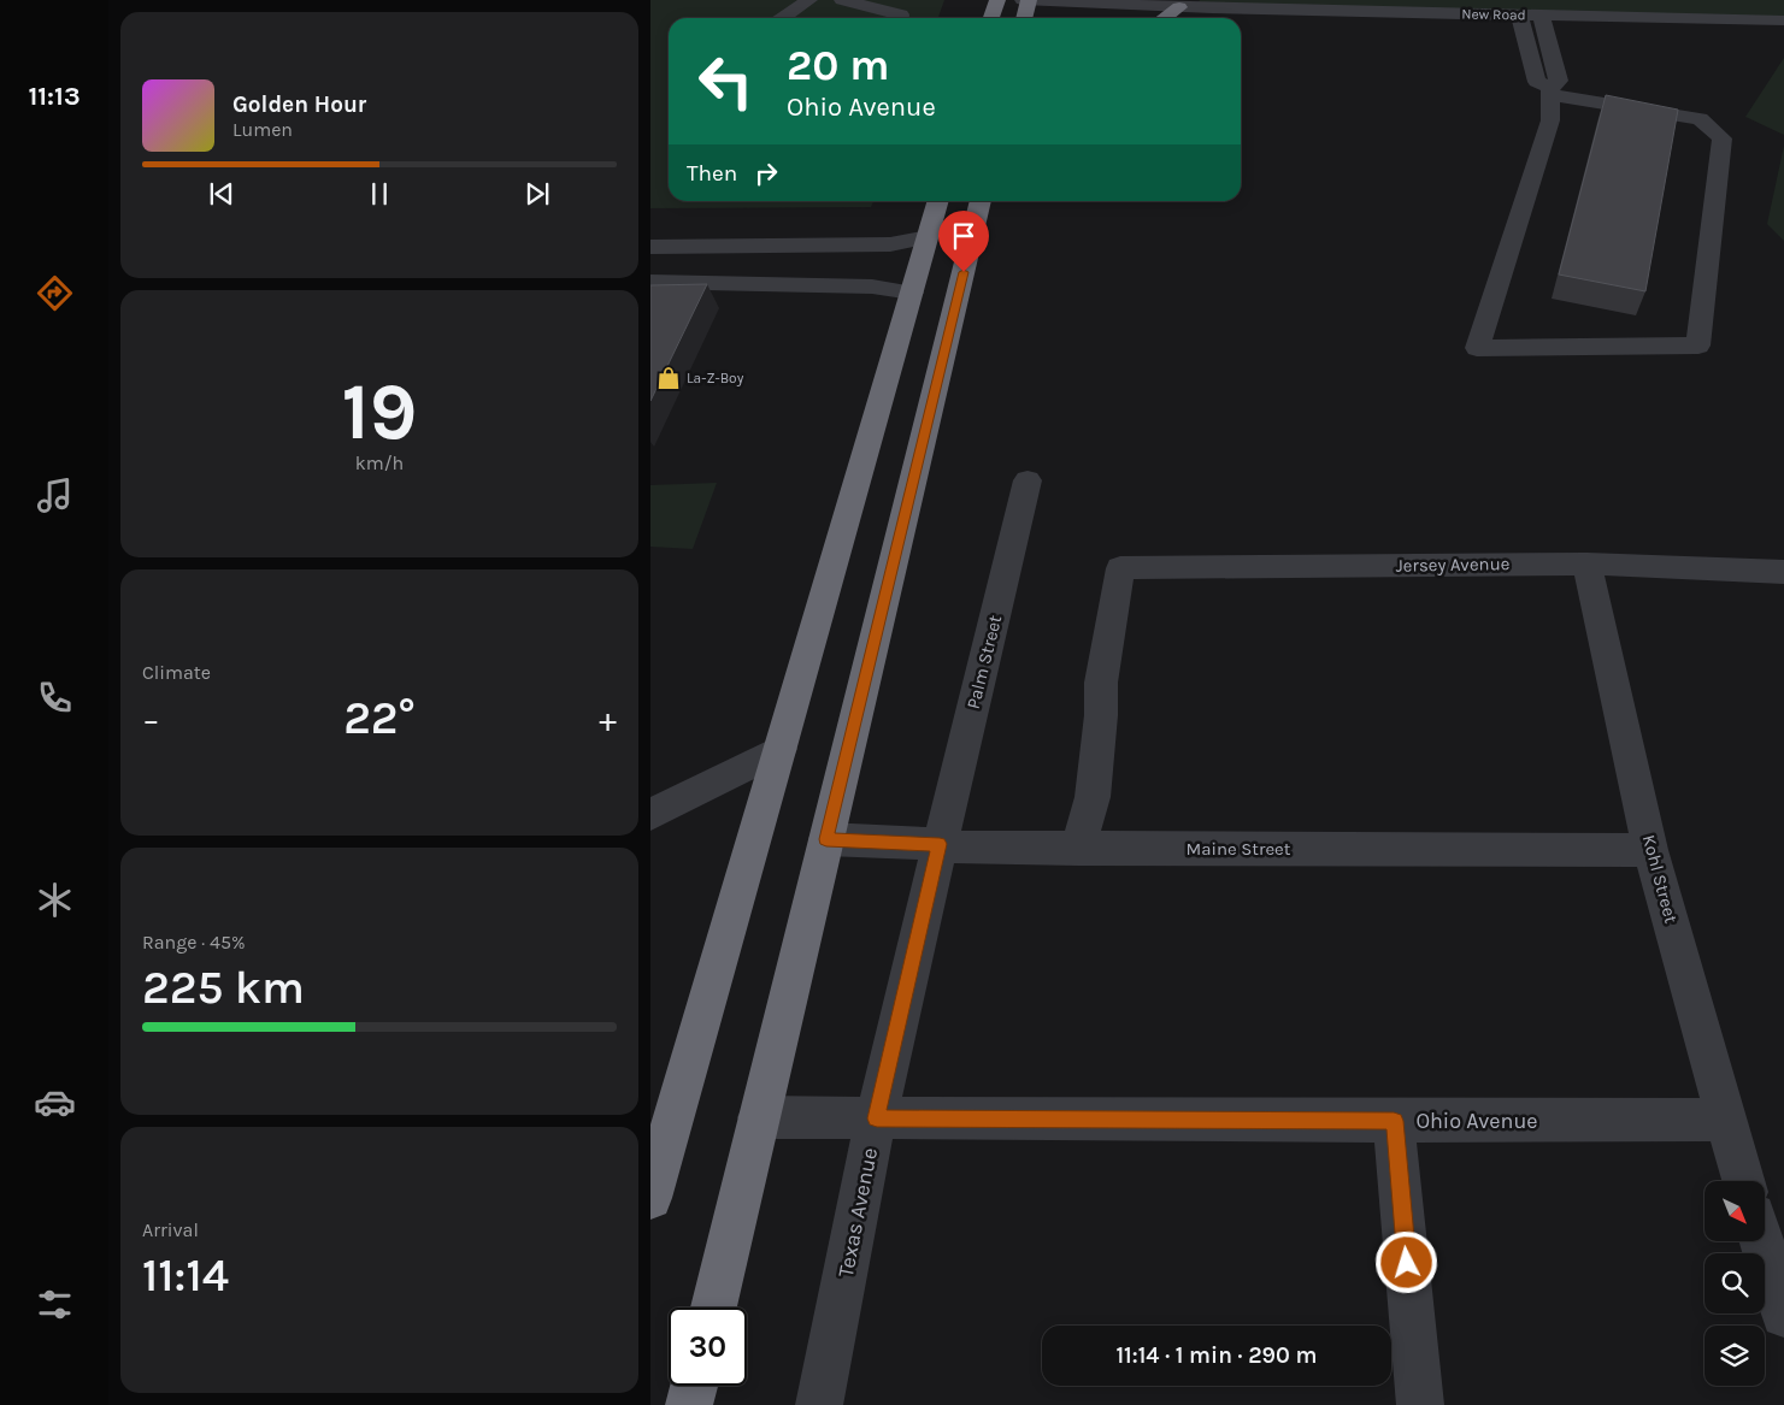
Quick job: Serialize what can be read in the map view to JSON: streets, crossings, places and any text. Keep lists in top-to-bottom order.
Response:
{
  "streets": {
    "street": [
      "New Road",
      "Jersey Avenue",
      "Palm Street",
      "Maine Street",
      "Kohl Street",
      "Ohio Avenue",
      "Texas Avenue"
    ]
  },
  "crossings": [
    ["Jersey Avenue", "Maine Street"],
    ["Jersey Avenue", "Kohl Street"],
    ["Palm Street", "Maine Street"],
    ["Palm Street", "Texas Avenue"],
    ["Maine Street", "Kohl Street"],
    ["Maine Street", "Texas Avenue"],
    ["Kohl Street", "Ohio Avenue"],
    ["Ohio Avenue", "Texas Avenue"]
  ],
  "places": {
    "shop": ["La-Z-Boy"]
  },
  "north": "bottom right",
  "page": {
    "tabs": "11:13",
    "turn": ["20 m", "Ohio Avenue"],
    "song": ["Golden Hour", "Lumen"],
    "then": "Then",
    "tile": [
      ["19", "km/h"],
      "Climate",
      ["Range · 45%", "225 km"],
      ["Arrival", "11:14"]
    ],
    "heat": ["−", "22°", "+"],
    "limit": "30",
    "trip": "11:14 · 1 min · 290 m"
  }
}
